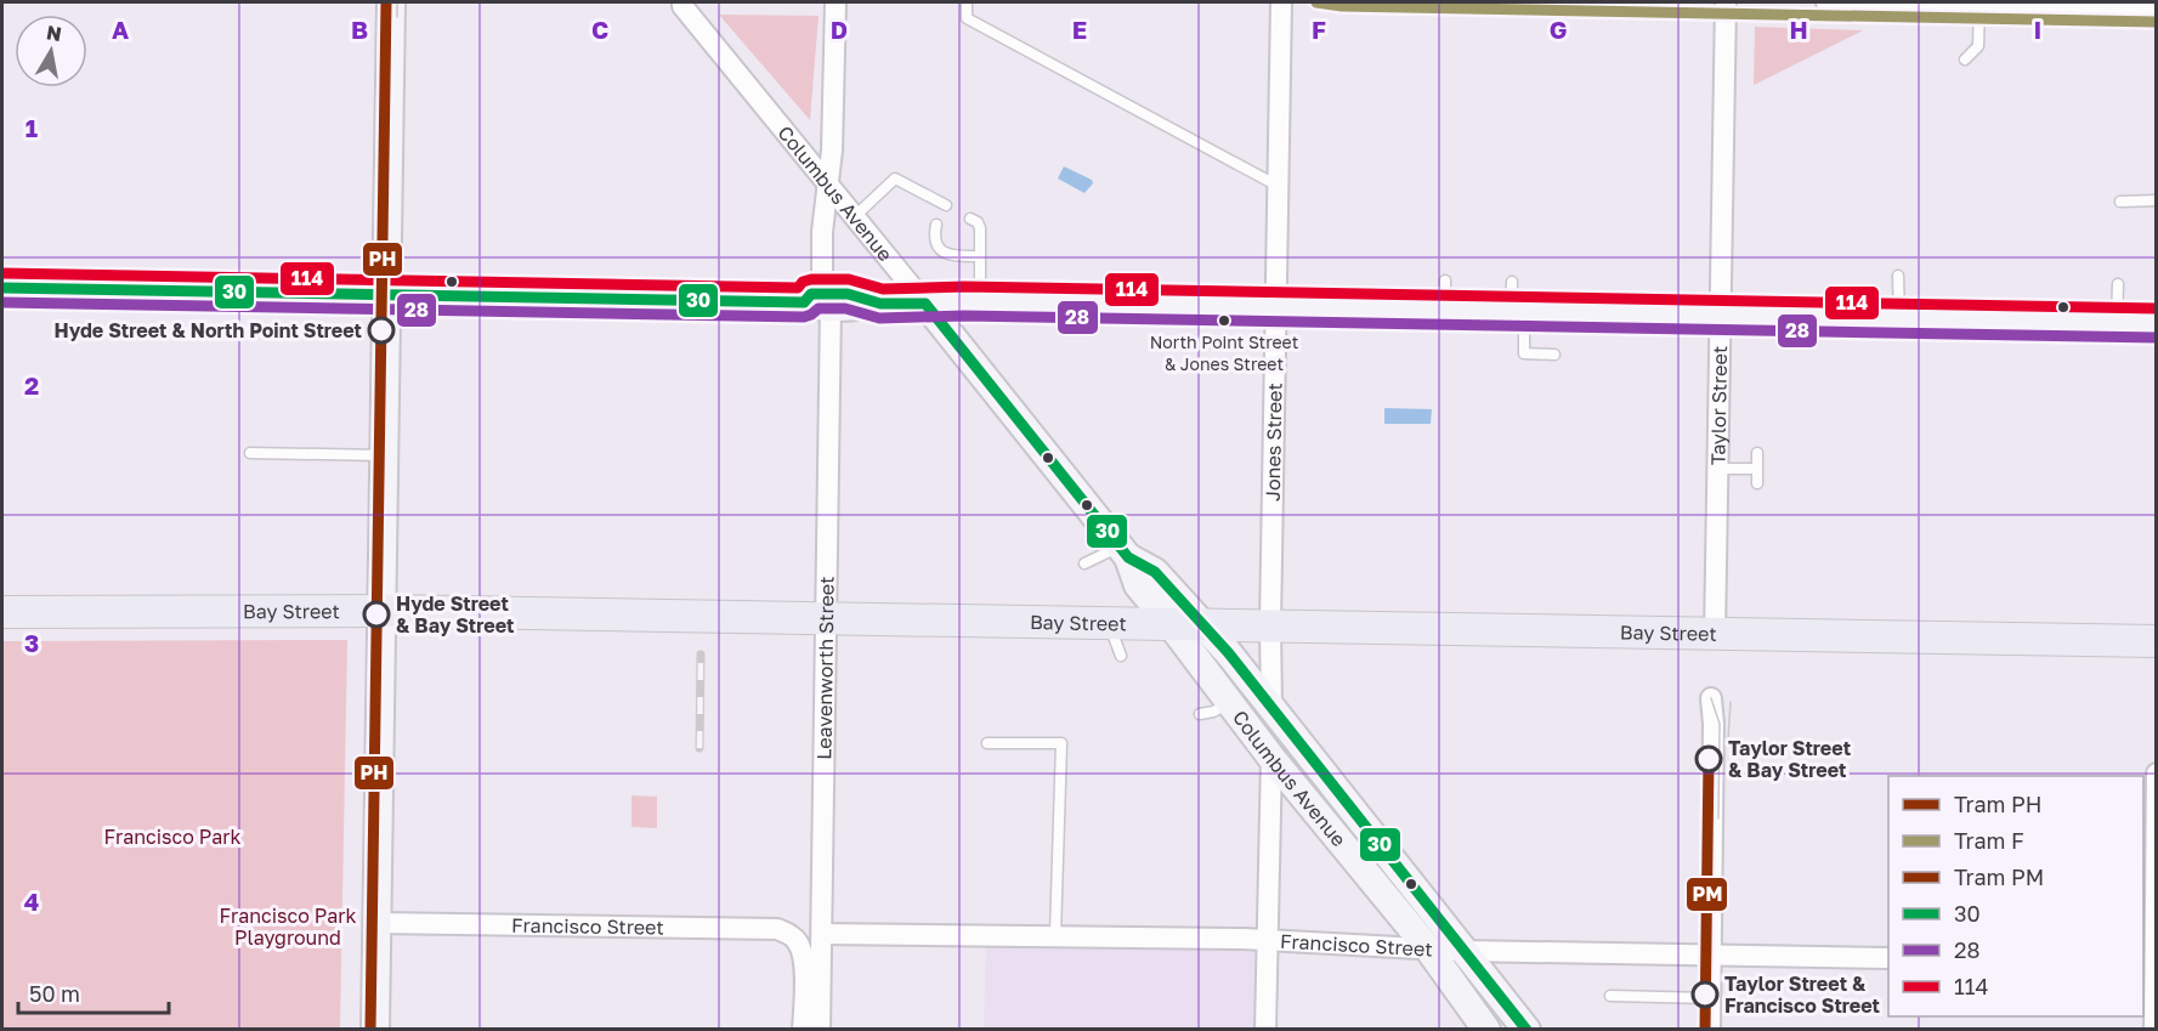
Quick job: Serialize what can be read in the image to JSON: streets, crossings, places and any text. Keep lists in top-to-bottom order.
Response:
{
  "streets": {
    "main road": ["Bay Street"],
    "street": [
      "Columbus Avenue",
      "Taylor Street",
      "Jones Street",
      "Leavenworth Street",
      "Francisco Street"
    ]
  },
  "crossings": [
    ["Columbus Avenue", "Jones Street"],
    ["Columbus Avenue", "Bay Street"],
    ["Columbus Avenue", "Leavenworth Street"],
    ["Columbus Avenue", "Francisco Street"],
    ["Taylor Street", "Bay Street"],
    ["Jones Street", "Bay Street"],
    ["Bay Street", "Leavenworth Street"],
    ["Leavenworth Street", "Francisco Street"]
  ],
  "parks": ["Francisco Park", "Francisco Park Playground"],
  "places": [
    "North Point Street & Jones Street",
    "Hyde Street & North Point Street",
    "Hyde Street & Bay Street",
    "Taylor Street & Bay Street",
    "Taylor Street & Francisco Street"
  ],
  "lines": [
    "tram line PH",
    "tram line F",
    "transit line 114",
    "transit line 30",
    "transit line 28",
    "tram line PM"
  ],
  "legend": [
    "Tram PH",
    "Tram F",
    "Tram PM",
    "30",
    "28",
    "114"
  ],
  "scale_bar": "50 m",
  "north": "top",
  "grid": {
    "columns": [
      "A",
      "B",
      "C",
      "D",
      "E",
      "F",
      "G",
      "H",
      "I"
    ],
    "rows": [
      "1",
      "2",
      "3",
      "4"
    ]
  }
}
